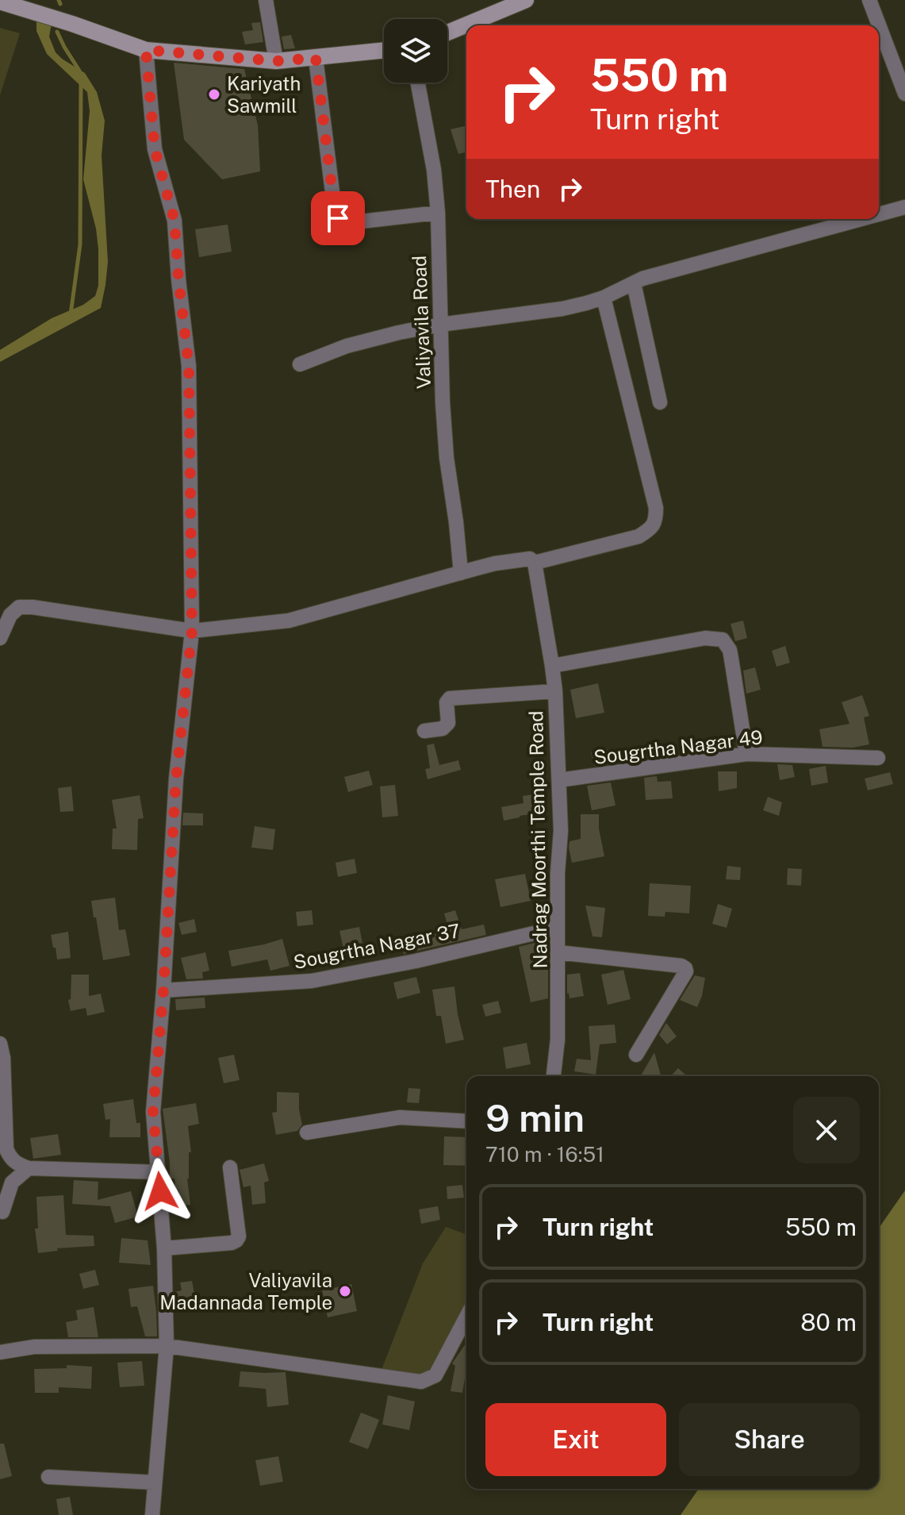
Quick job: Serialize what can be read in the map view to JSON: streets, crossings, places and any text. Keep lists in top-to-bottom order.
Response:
{
  "streets": {
    "street": [
      "Valiyavila Road",
      "Sougrtha Nagar 49",
      "Nadrag Moorthi Temple Road",
      "Sougrtha Nagar 37"
    ]
  },
  "crossings": [
    ["Sougrtha Nagar 49", "Nadrag Moorthi Temple Road"],
    ["Nadrag Moorthi Temple Road", "Sougrtha Nagar 37"]
  ],
  "places": ["Kariyath Sawmill", "Valiyavila Madannada Temple"],
  "page": {
    "turn": ["550 m", "Turn right"],
    "then": "Then",
    "heading": ["9 min", "710 m · 16:51"],
    "list": [
      {
        "name": "Turn right",
        "value": "550 m"
      },
      {
        "name": "Turn right",
        "value": "80 m"
      }
    ],
    "buttons": ["Exit", "Share"]
  }
}
